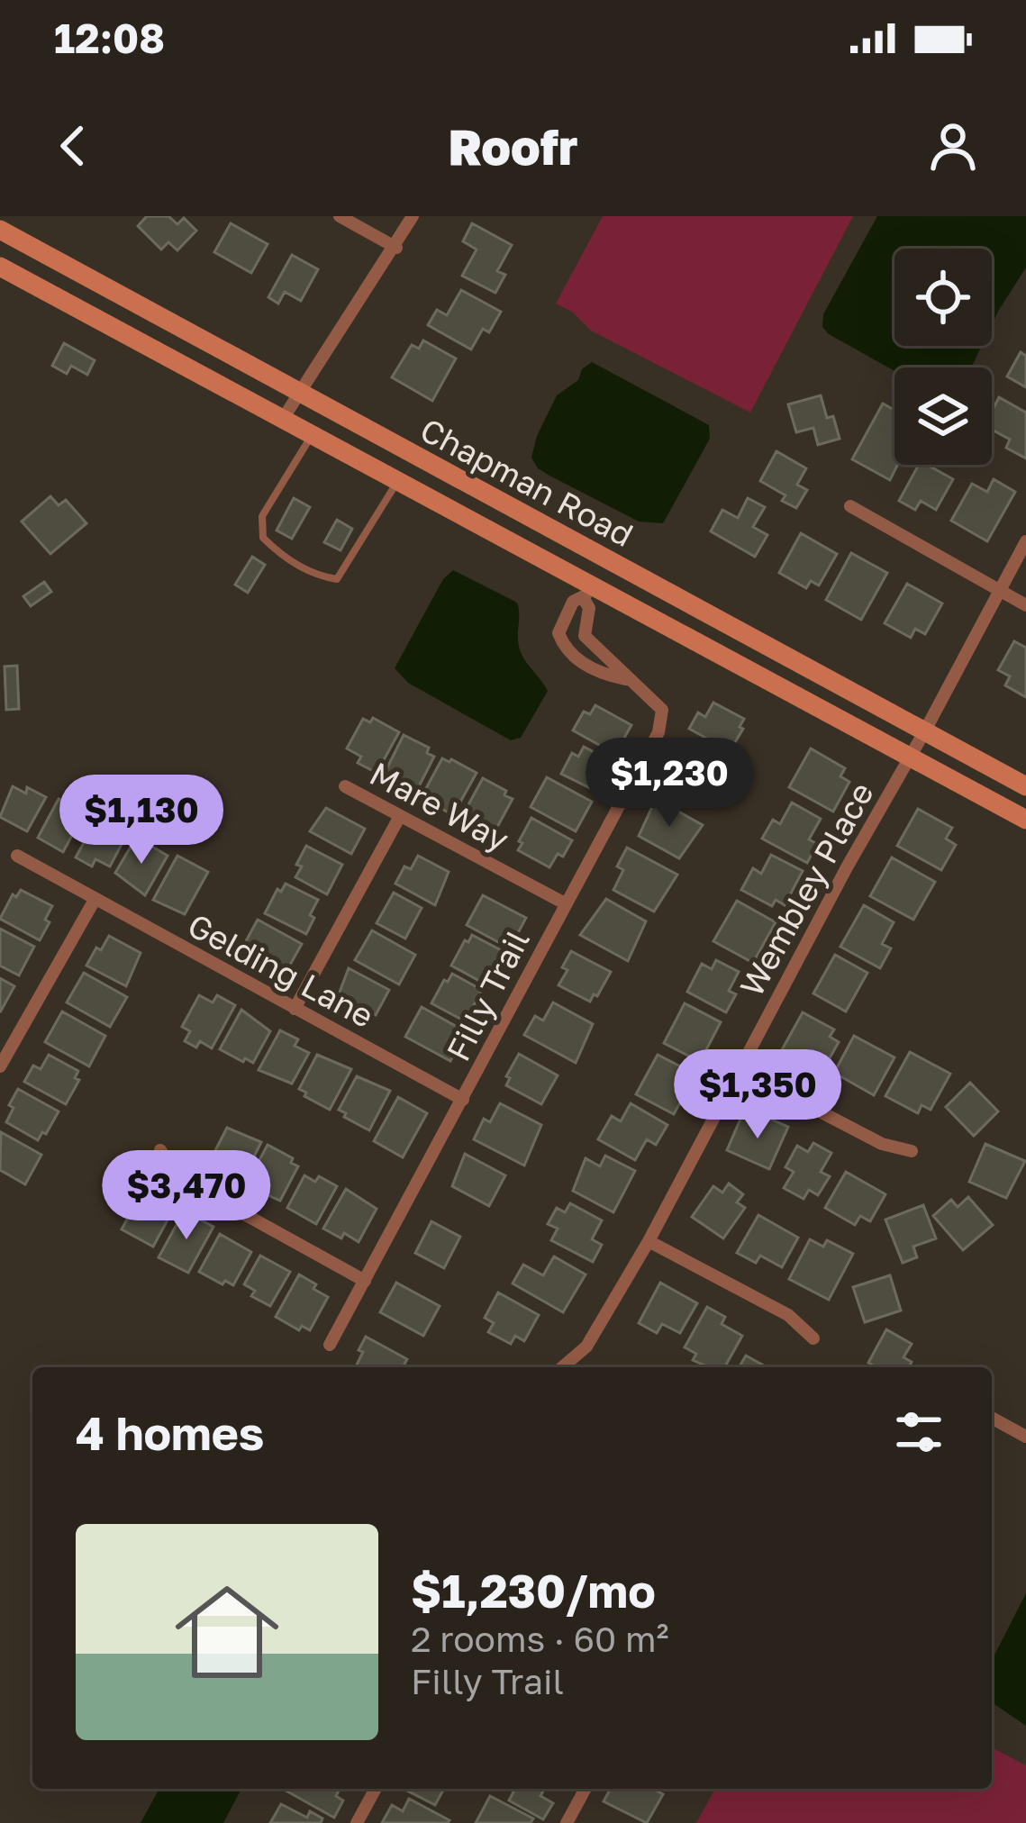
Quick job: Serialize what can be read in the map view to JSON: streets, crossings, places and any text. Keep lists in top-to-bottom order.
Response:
{
  "streets": {
    "street": [
      "Chapman Road",
      "Mare Way",
      "Wembley Place",
      "Gelding Lane",
      "Filly Trail"
    ]
  },
  "crossings": [
    ["Chapman Road", "Wembley Place"],
    ["Mare Way", "Filly Trail"],
    ["Gelding Lane", "Filly Trail"]
  ],
  "page": {
    "status": "12:08",
    "header": "Roofr",
    "price": [
      "$1,230",
      "$1,130",
      "$1,350",
      "$3,470"
    ],
    "heading": "4 homes",
    "list": [
      {
        "name": "$1,230/mo",
        "note": "2 rooms · 60 m² · Filly Trail"
      }
    ]
  }
}
